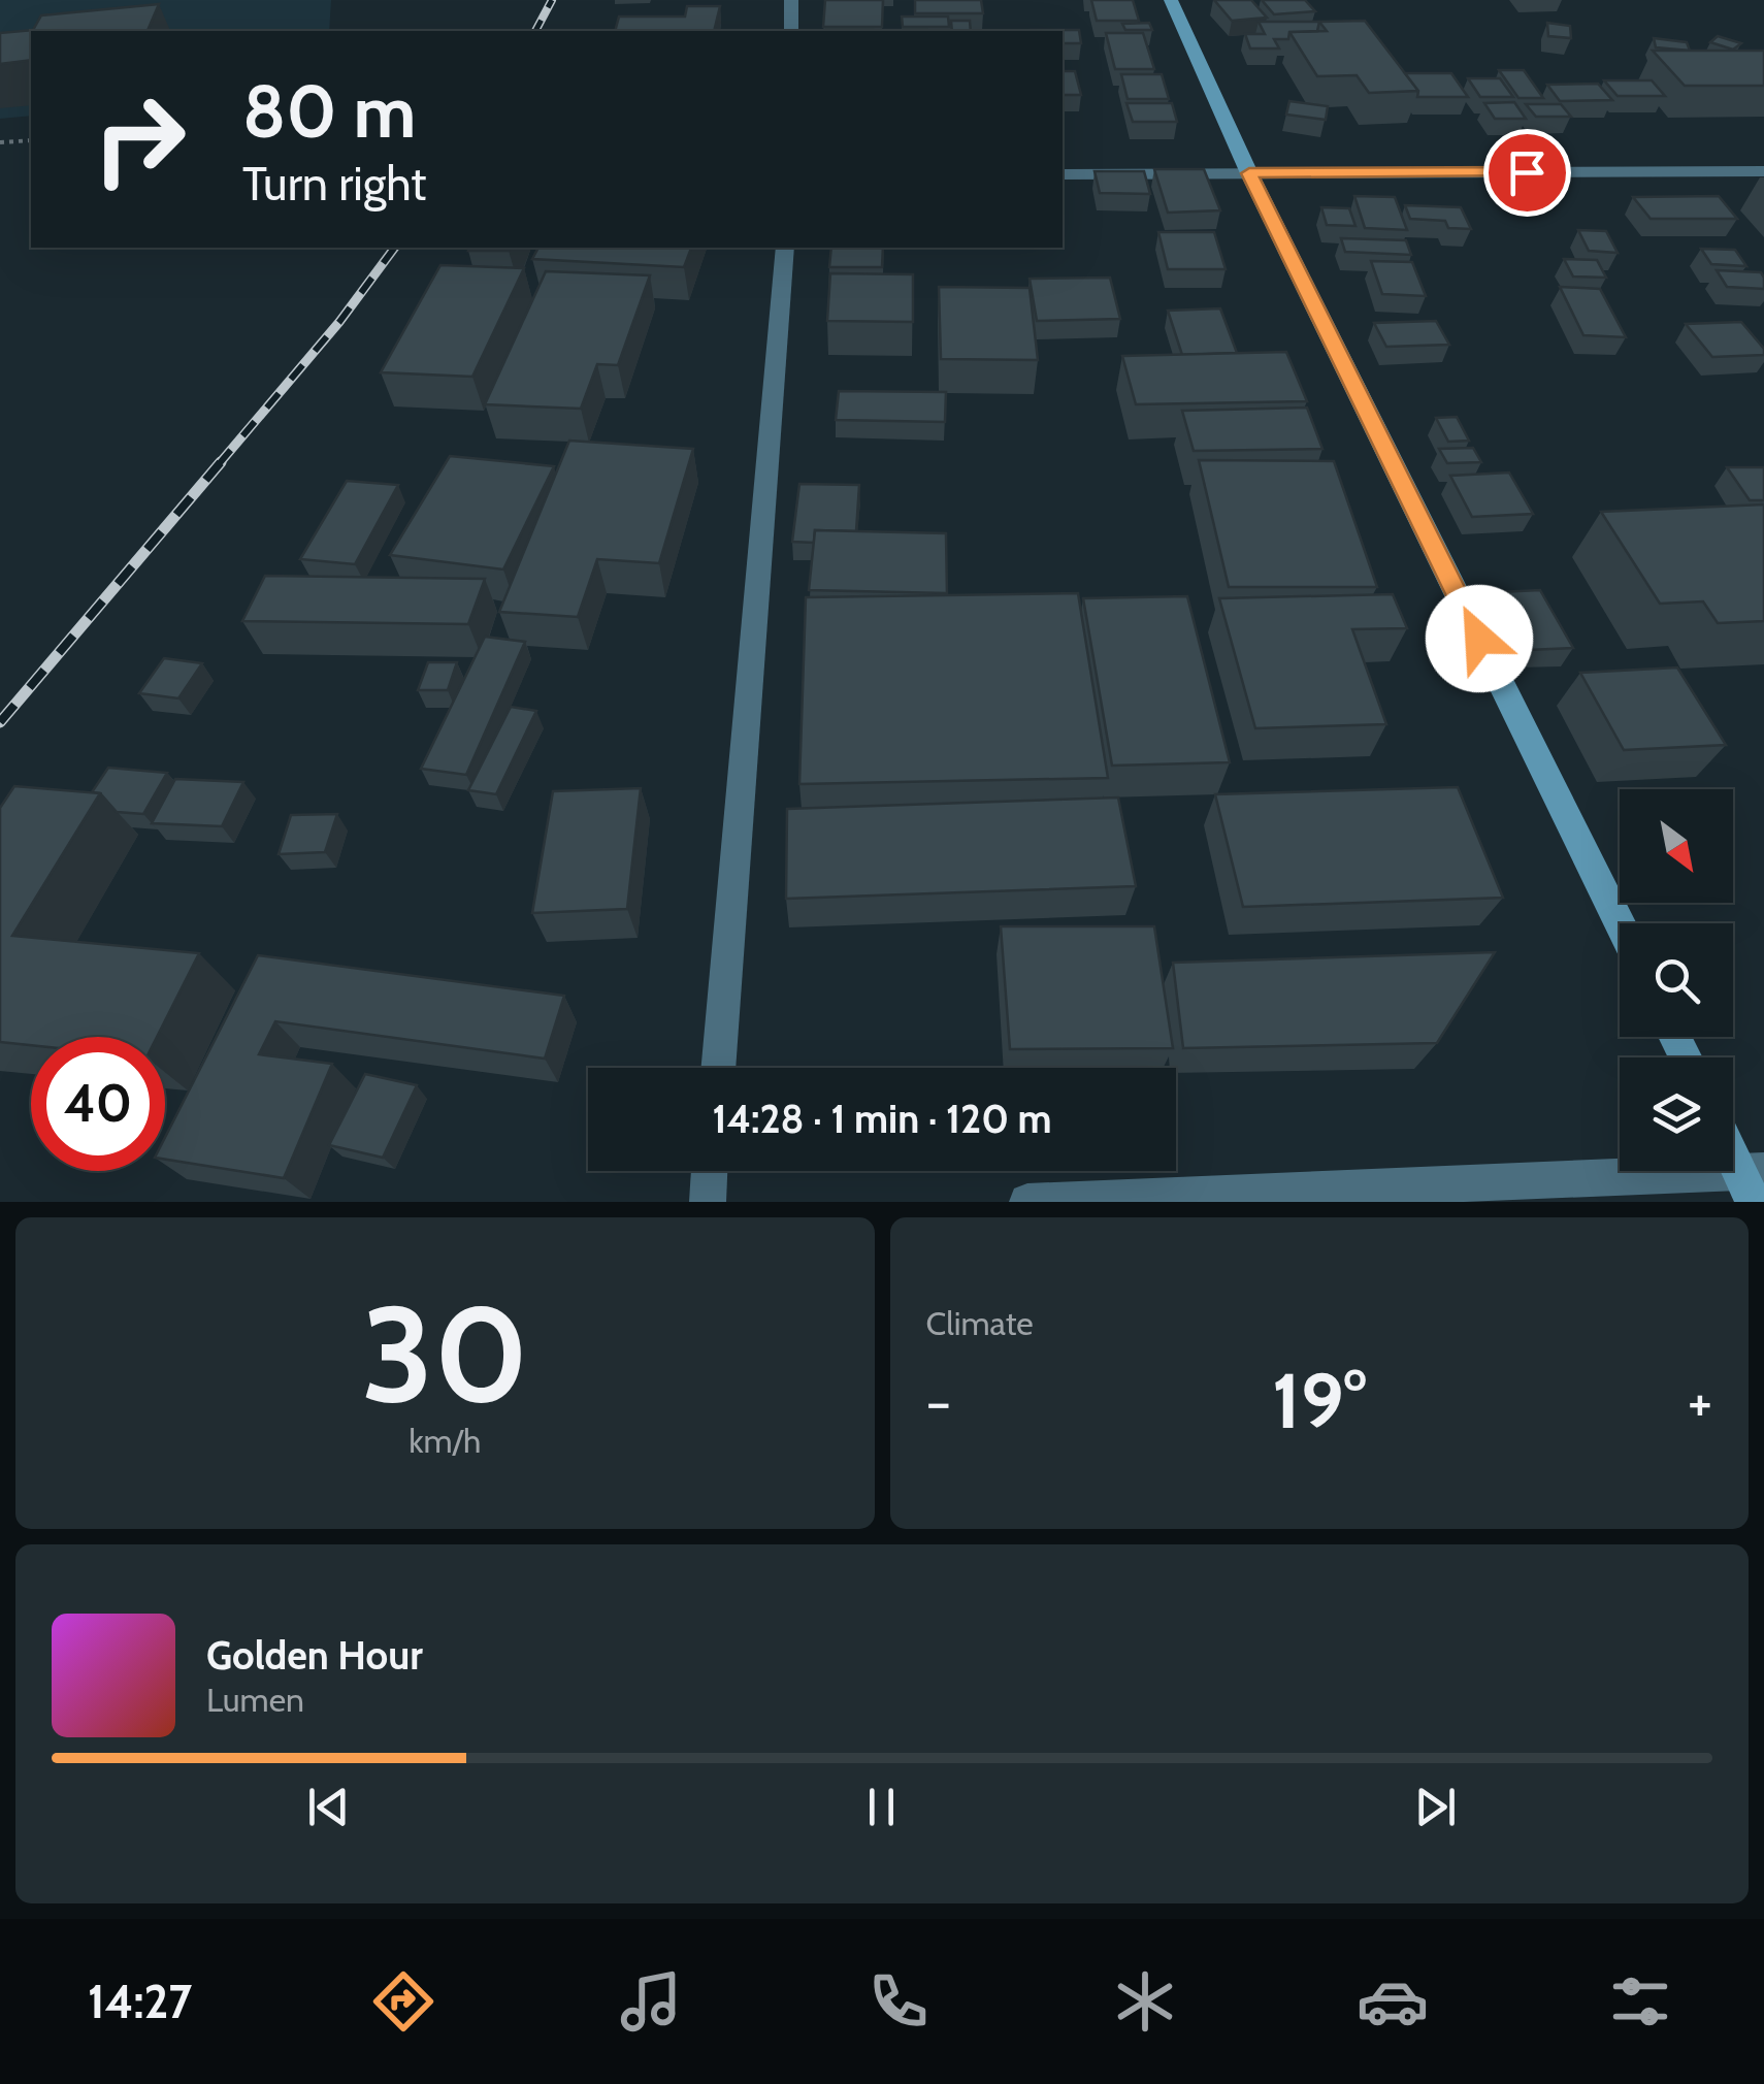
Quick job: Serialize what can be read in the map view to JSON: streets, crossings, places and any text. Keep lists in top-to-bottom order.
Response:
{
  "north": "bottom right",
  "page": {
    "turn": ["80 m", "Turn right"],
    "limit": "40",
    "trip": "14:28 · 1 min · 120 m",
    "tile": [
      ["30", "km/h"],
      "Climate"
    ],
    "heat": ["−", "19°", "+"],
    "song": ["Golden Hour", "Lumen"],
    "tabs": "14:27"
  }
}
